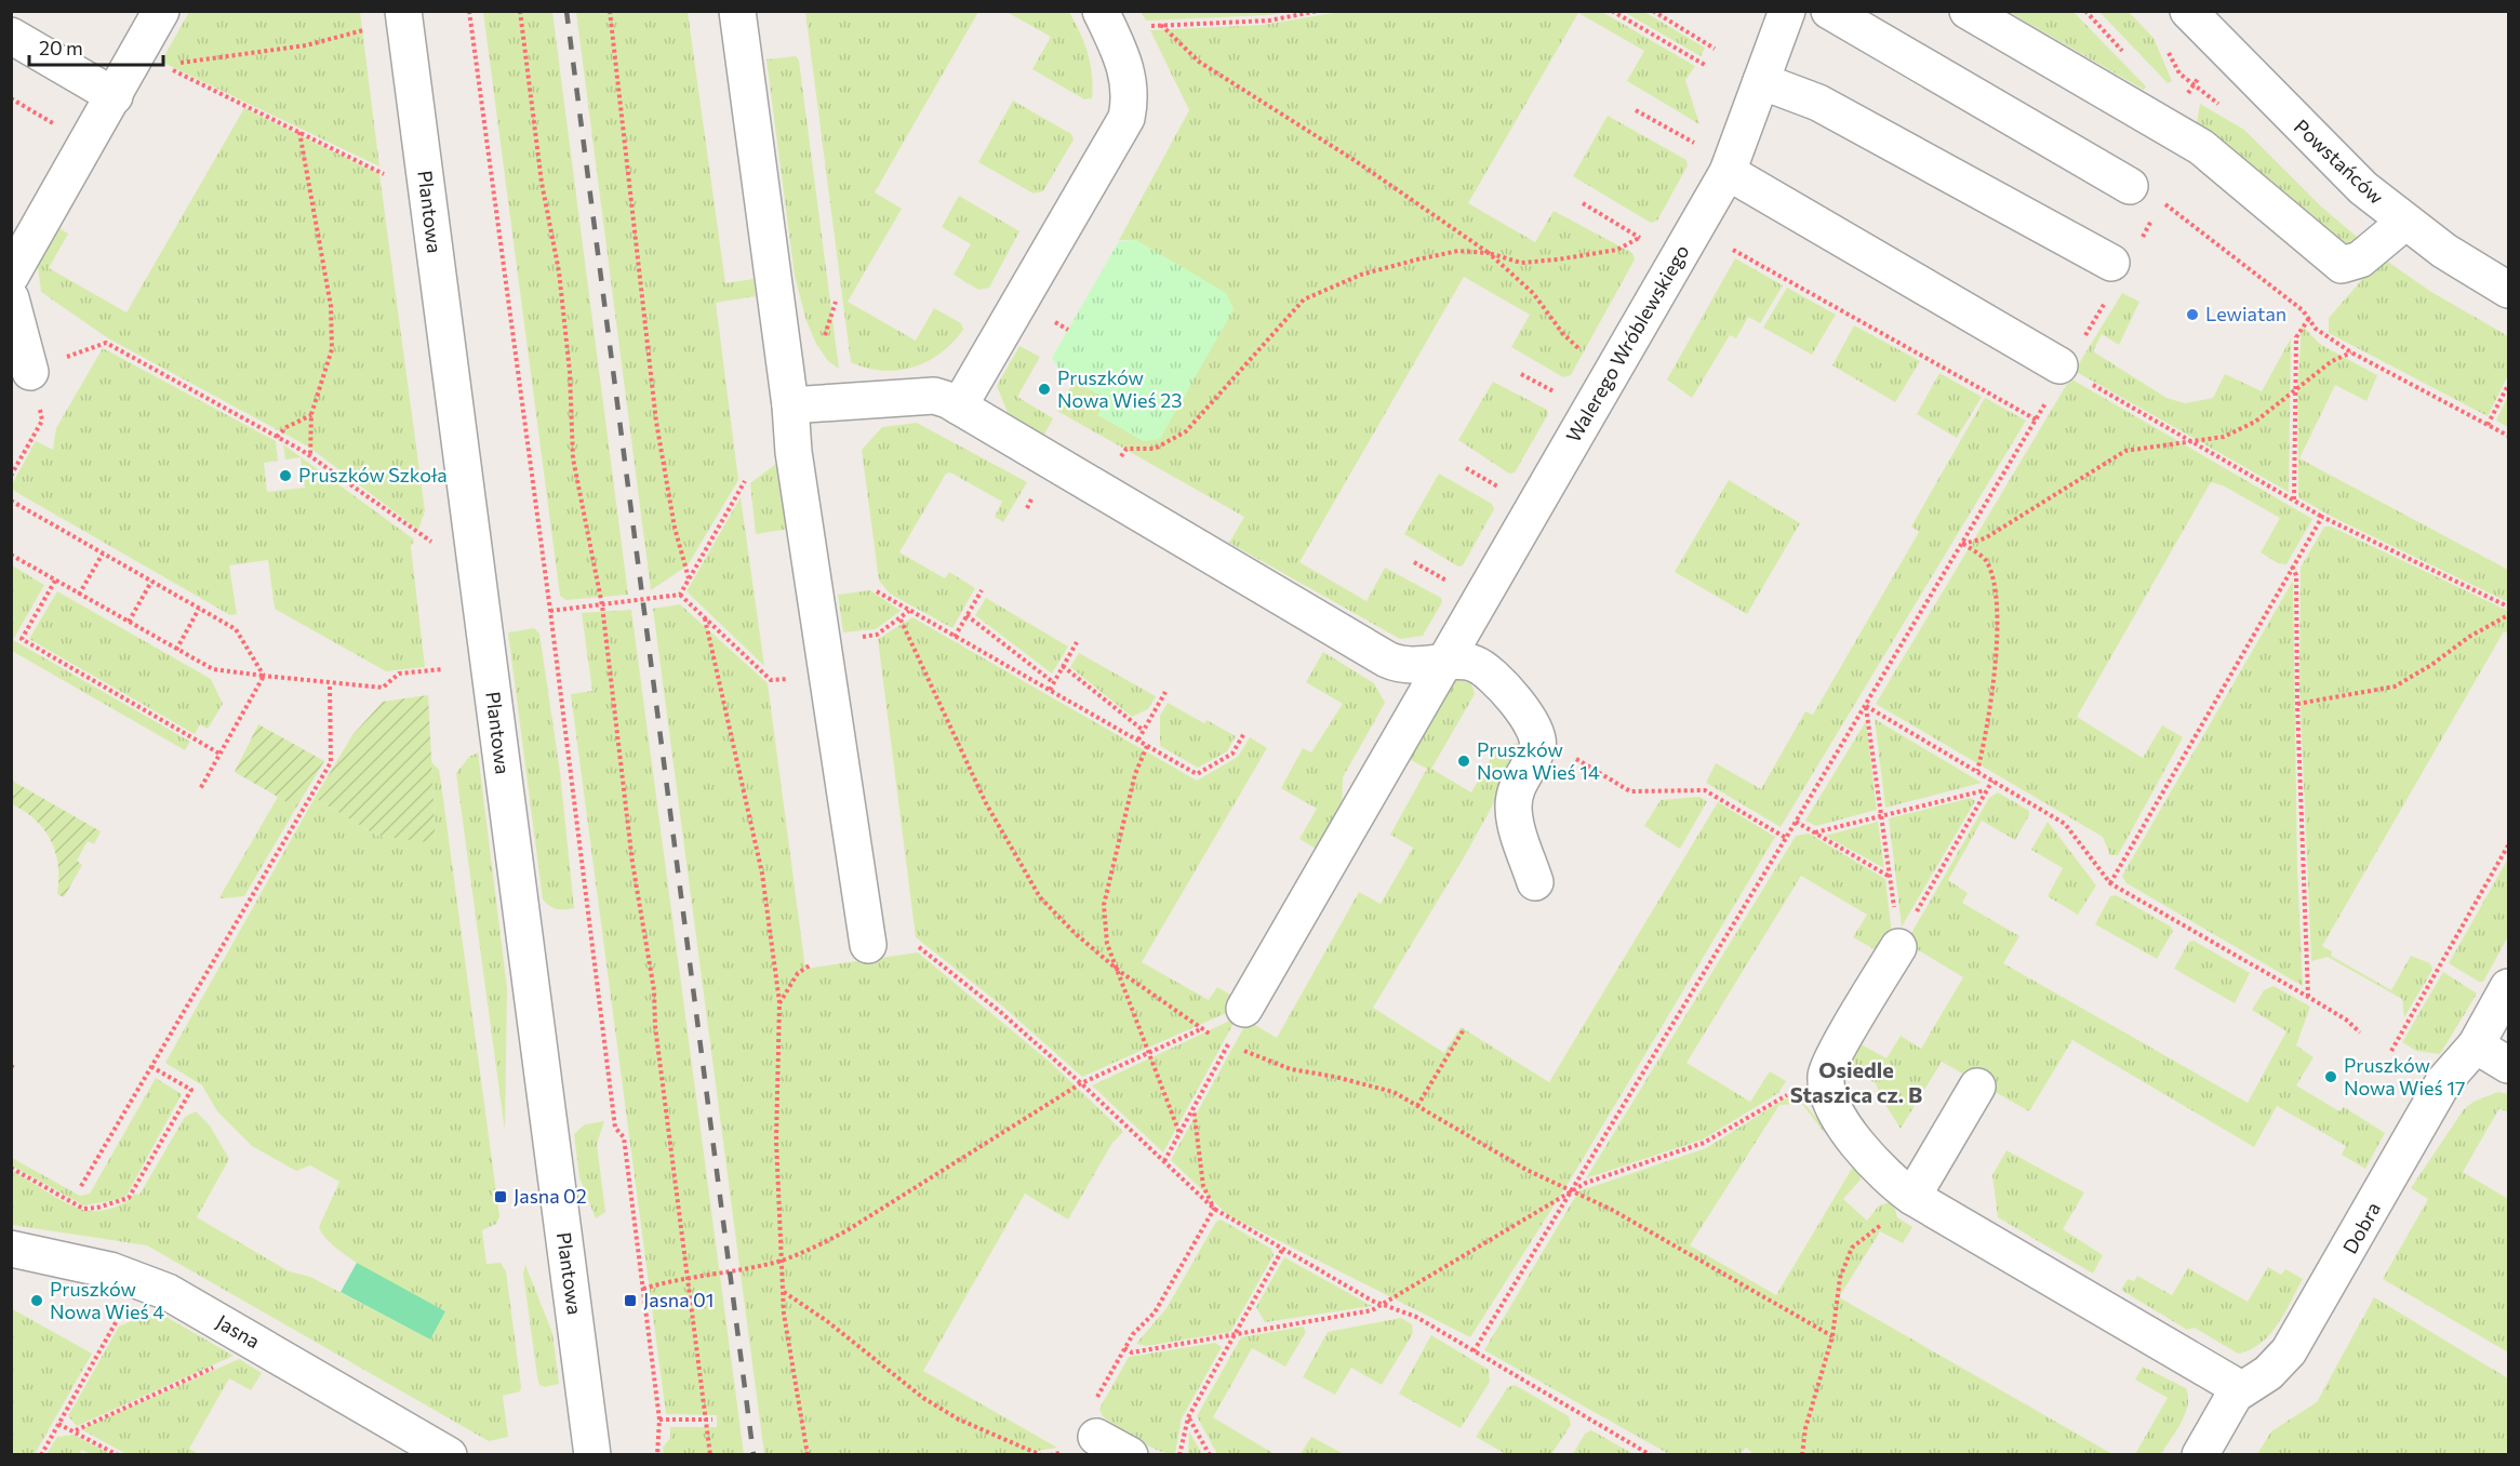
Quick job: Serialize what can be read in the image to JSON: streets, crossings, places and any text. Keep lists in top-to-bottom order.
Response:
{
  "streets": {
    "street": [
      "Powstańców",
      "Plantowa",
      "Walerego Wróblewskiego",
      "Dobra",
      "Jasna"
    ]
  },
  "districts": ["Osiedle Staszica cz. B"],
  "places": {
    "other": [
      "Lewiatan",
      "Pruszków Nowa Wieś 23",
      "Pruszków Szkoła",
      "Pruszków Nowa Wieś 14",
      "Pruszków Nowa Wieś 17",
      "Pruszków Nowa Wieś 4"
    ],
    "transit": ["Jasna 02", "Jasna 01"]
  },
  "scale_bar": "20 m"
}
